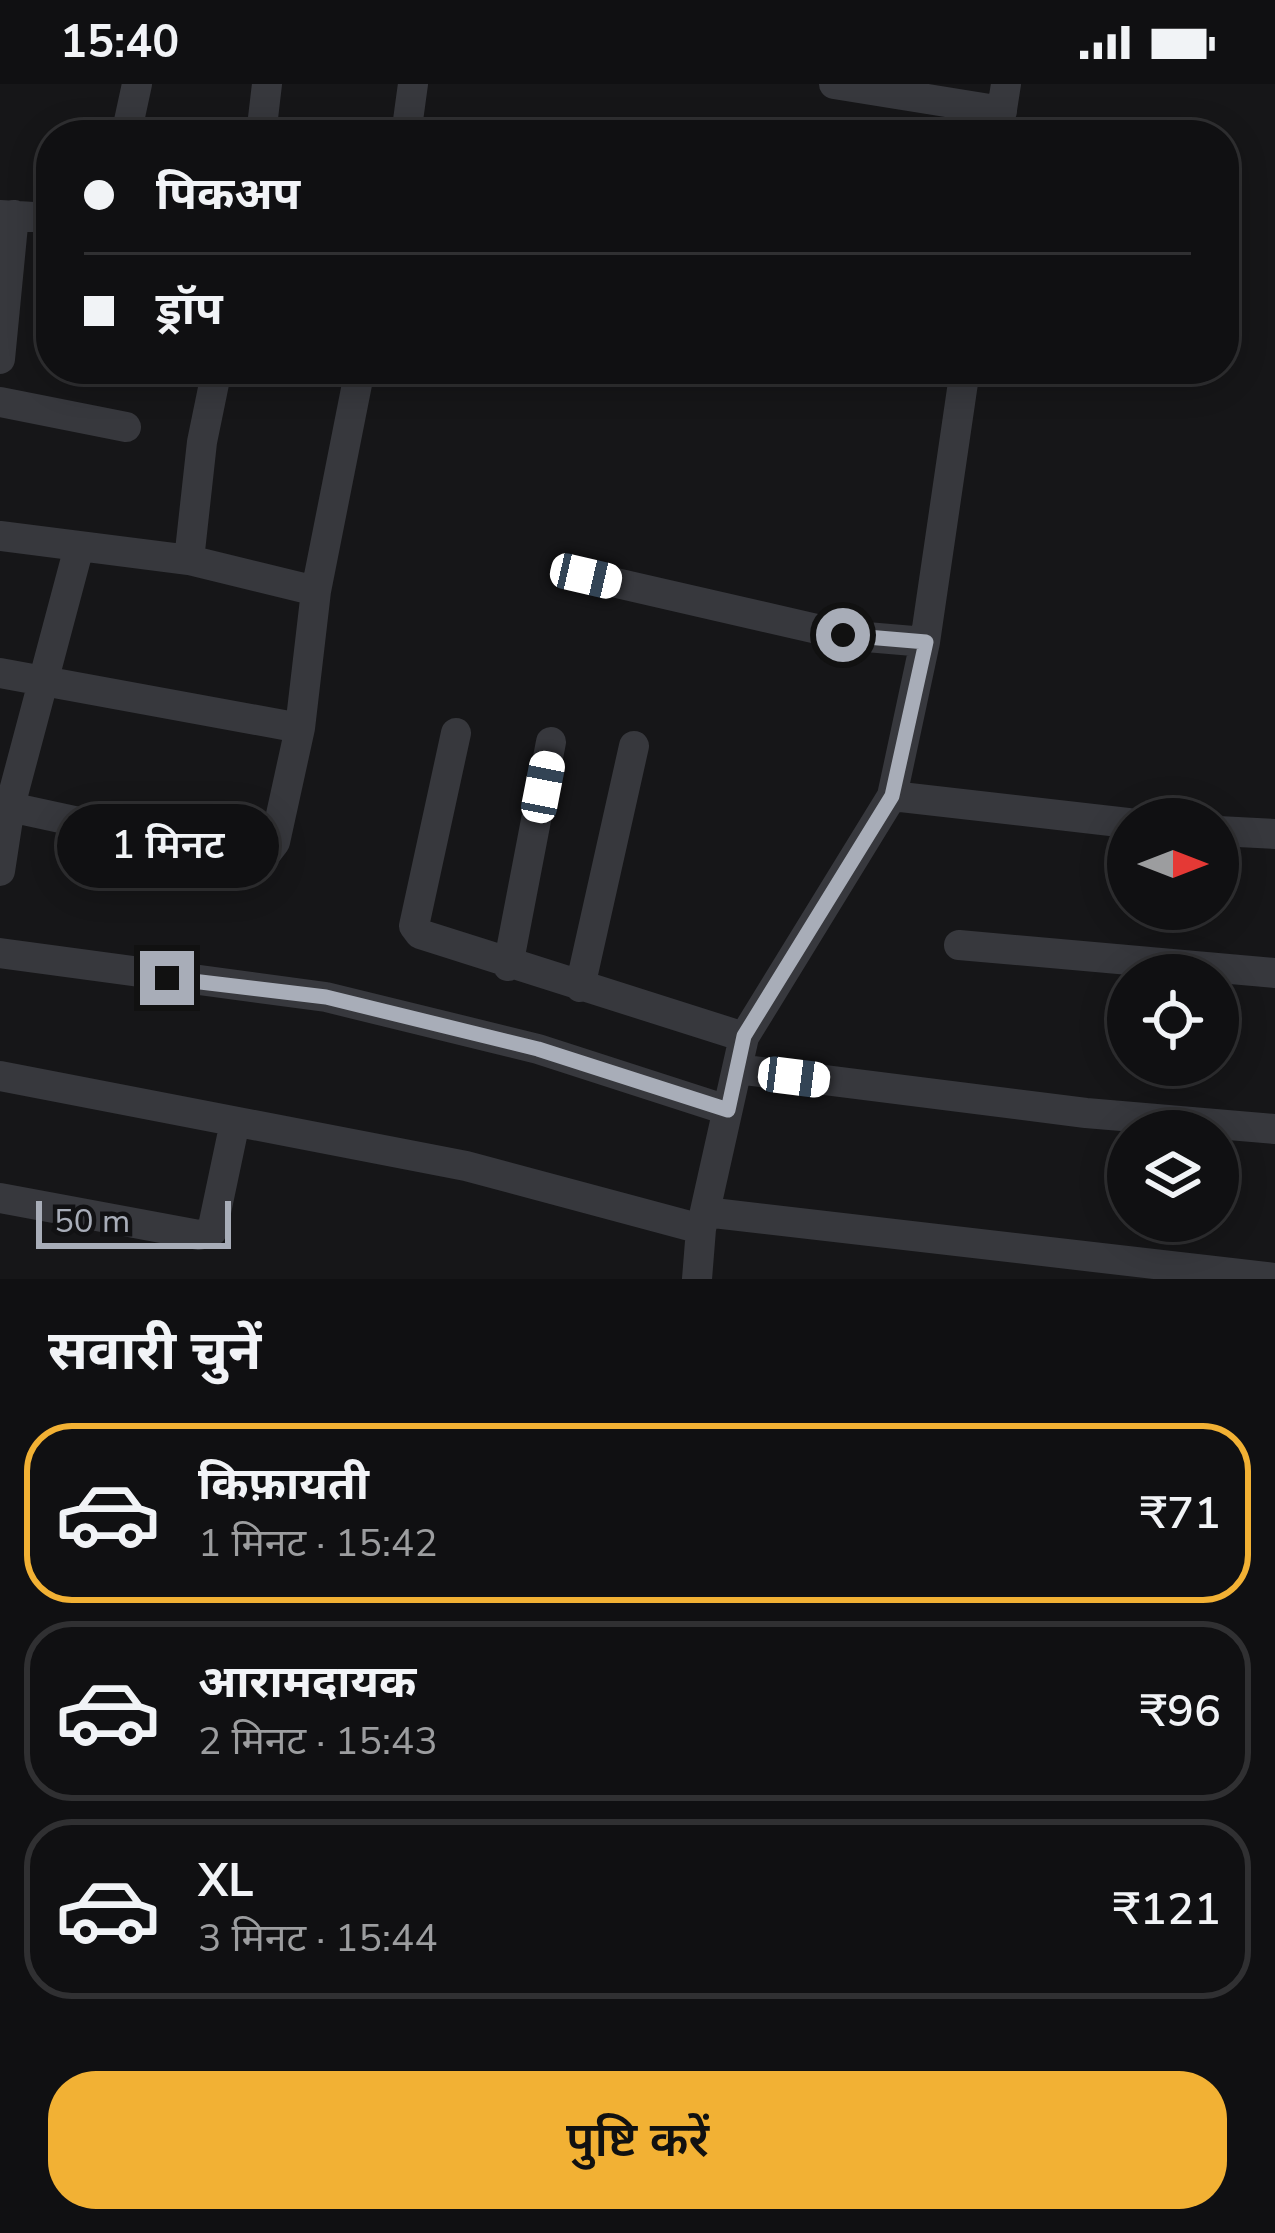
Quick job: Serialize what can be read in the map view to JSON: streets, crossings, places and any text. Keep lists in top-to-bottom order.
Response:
{
  "scale_bar": "50 m",
  "north": "right",
  "page": {
    "status": "15:40",
    "banner": ["पिकअप", "ड्रॉप"],
    "bubble": "1 मिनट",
    "scale": "50 m",
    "heading": "सवारी चुनें",
    "list": [
      {
        "name": "किफ़ायती",
        "note": "1 मिनट · 15:42",
        "value": "₹71"
      },
      {
        "name": "आरामदायक",
        "note": "2 मिनट · 15:43",
        "value": "₹96"
      },
      {
        "name": "XL",
        "note": "3 मिनट · 15:44",
        "value": "₹121"
      }
    ],
    "buttons": "पुष्टि करें"
  }
}
